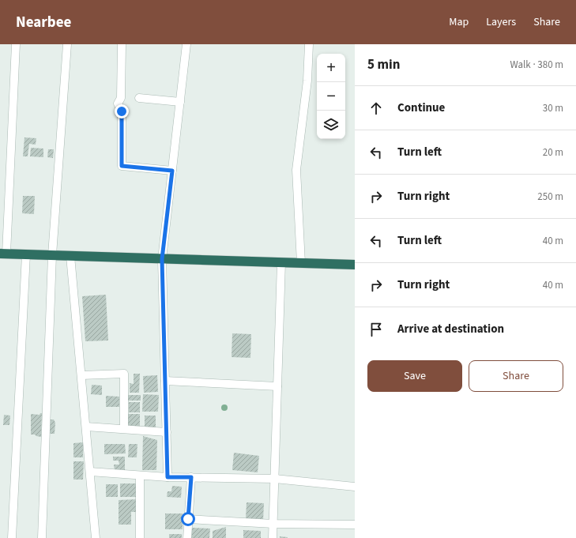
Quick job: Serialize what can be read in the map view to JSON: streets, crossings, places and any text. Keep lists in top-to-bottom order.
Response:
{
  "page": {
    "header": "Nearbee",
    "nav": ["Map", "Layers", "Share"],
    "heading": ["5 min", "Walk · 380 m"],
    "map_buttons": ["+", "−"],
    "list": [
      ["Continue", "30 m"],
      ["Turn left", "20 m"],
      ["Turn right", "250 m"],
      ["Turn left", "40 m"],
      ["Turn right", "40 m"],
      "Arrive at destination"
    ],
    "buttons": ["Save", "Share"]
  }
}
